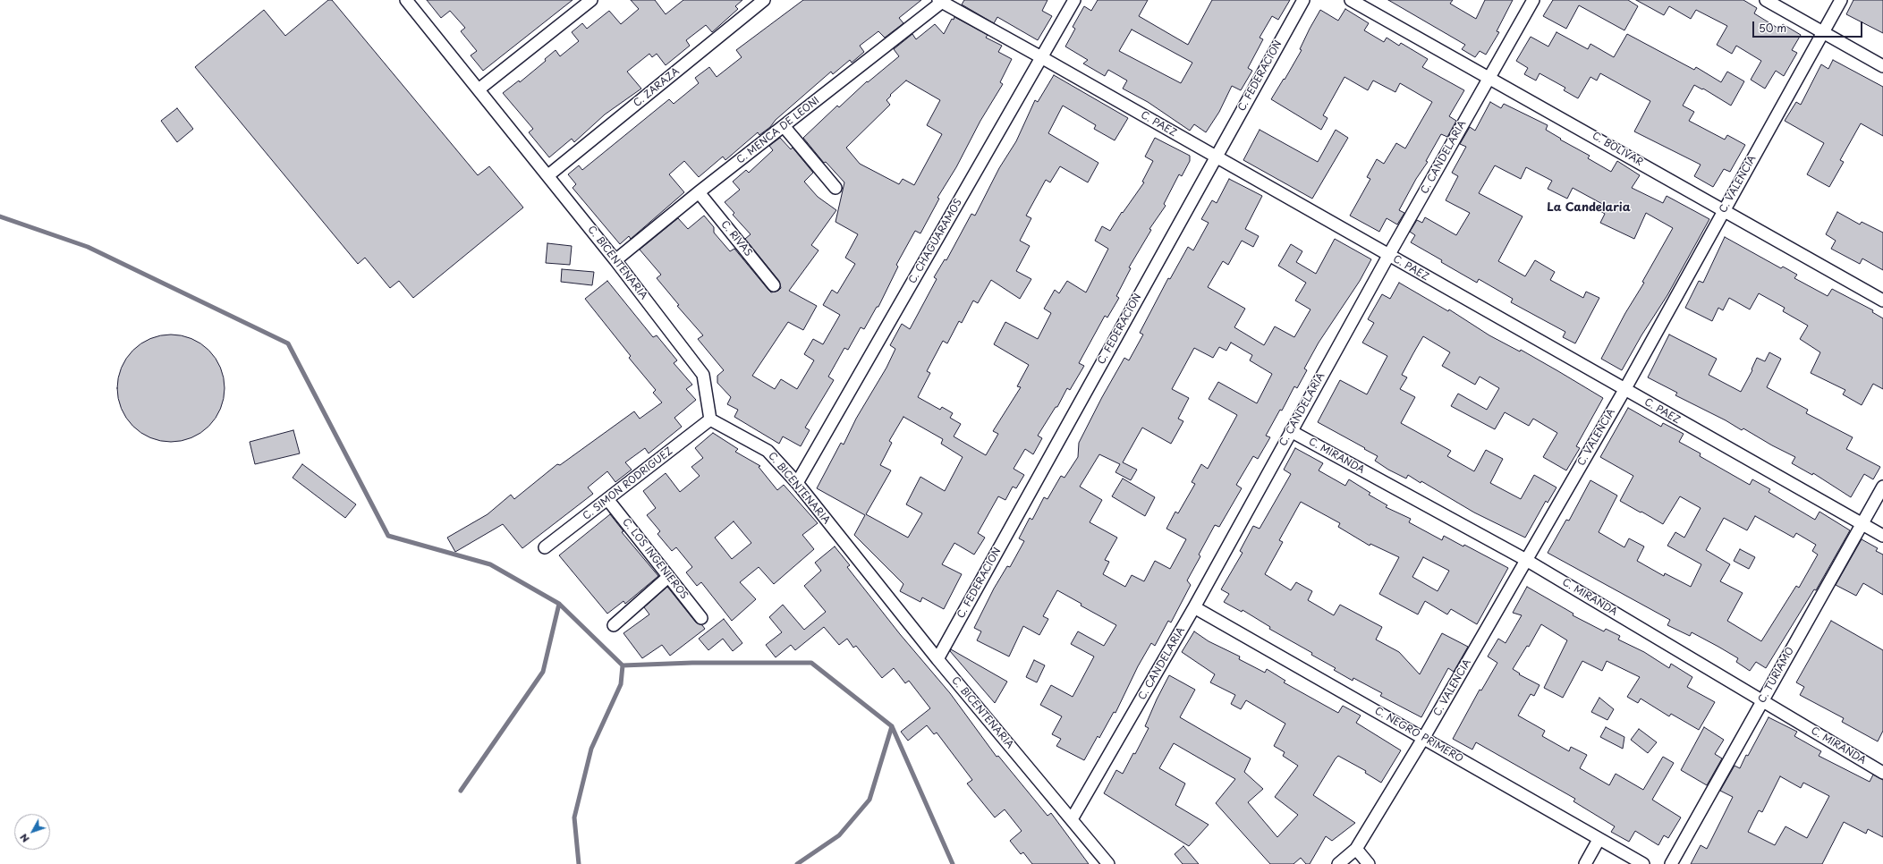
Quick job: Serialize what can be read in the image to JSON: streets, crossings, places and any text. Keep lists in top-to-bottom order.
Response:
{
  "streets": {
    "street": [
      "C. FEDERACION",
      "C. ZARAZA",
      "C. PAEZ",
      "C. MENCA DE LEONI",
      "C. BOLIVAR",
      "C. CANDELARIA",
      "C. VALENCIA",
      "C. RIVAS",
      "C. CHAGUARAMOS",
      "C. BICENTENARIA",
      "C. MIRANDA",
      "C. SIMON RODRIGUEZ",
      "C. LOS INGENIEROS",
      "C. TURIAMO",
      "C. NEGRO PRIMERO"
    ]
  },
  "crossings": [
    ["C. FEDERACION", "C. PAEZ"],
    ["C. FEDERACION", "C. BICENTENARIA"],
    ["C. ZARAZA", "C. BICENTENARIA"],
    ["C. PAEZ", "C. MENCA DE LEONI"],
    ["C. PAEZ", "C. CANDELARIA"],
    ["C. PAEZ", "C. VALENCIA"],
    ["C. PAEZ", "C. CHAGUARAMOS"],
    ["C. PAEZ", "C. TURIAMO"],
    ["C. MENCA DE LEONI", "C. RIVAS"],
    ["C. MENCA DE LEONI", "C. BICENTENARIA"],
    ["C. BOLIVAR", "C. CANDELARIA"],
    ["C. BOLIVAR", "C. VALENCIA"],
    ["C. CANDELARIA", "C. BICENTENARIA"],
    ["C. CANDELARIA", "C. MIRANDA"],
    ["C. CANDELARIA", "C. NEGRO PRIMERO"],
    ["C. VALENCIA", "C. MIRANDA"],
    ["C. VALENCIA", "C. NEGRO PRIMERO"],
    ["C. CHAGUARAMOS", "C. BICENTENARIA"],
    ["C. BICENTENARIA", "C. SIMON RODRIGUEZ"],
    ["C. MIRANDA", "C. TURIAMO"],
    ["C. SIMON RODRIGUEZ", "C. LOS INGENIEROS"]
  ],
  "districts": ["La Candelaria"],
  "scale_bar": "50 m",
  "north": "bottom left"
}
